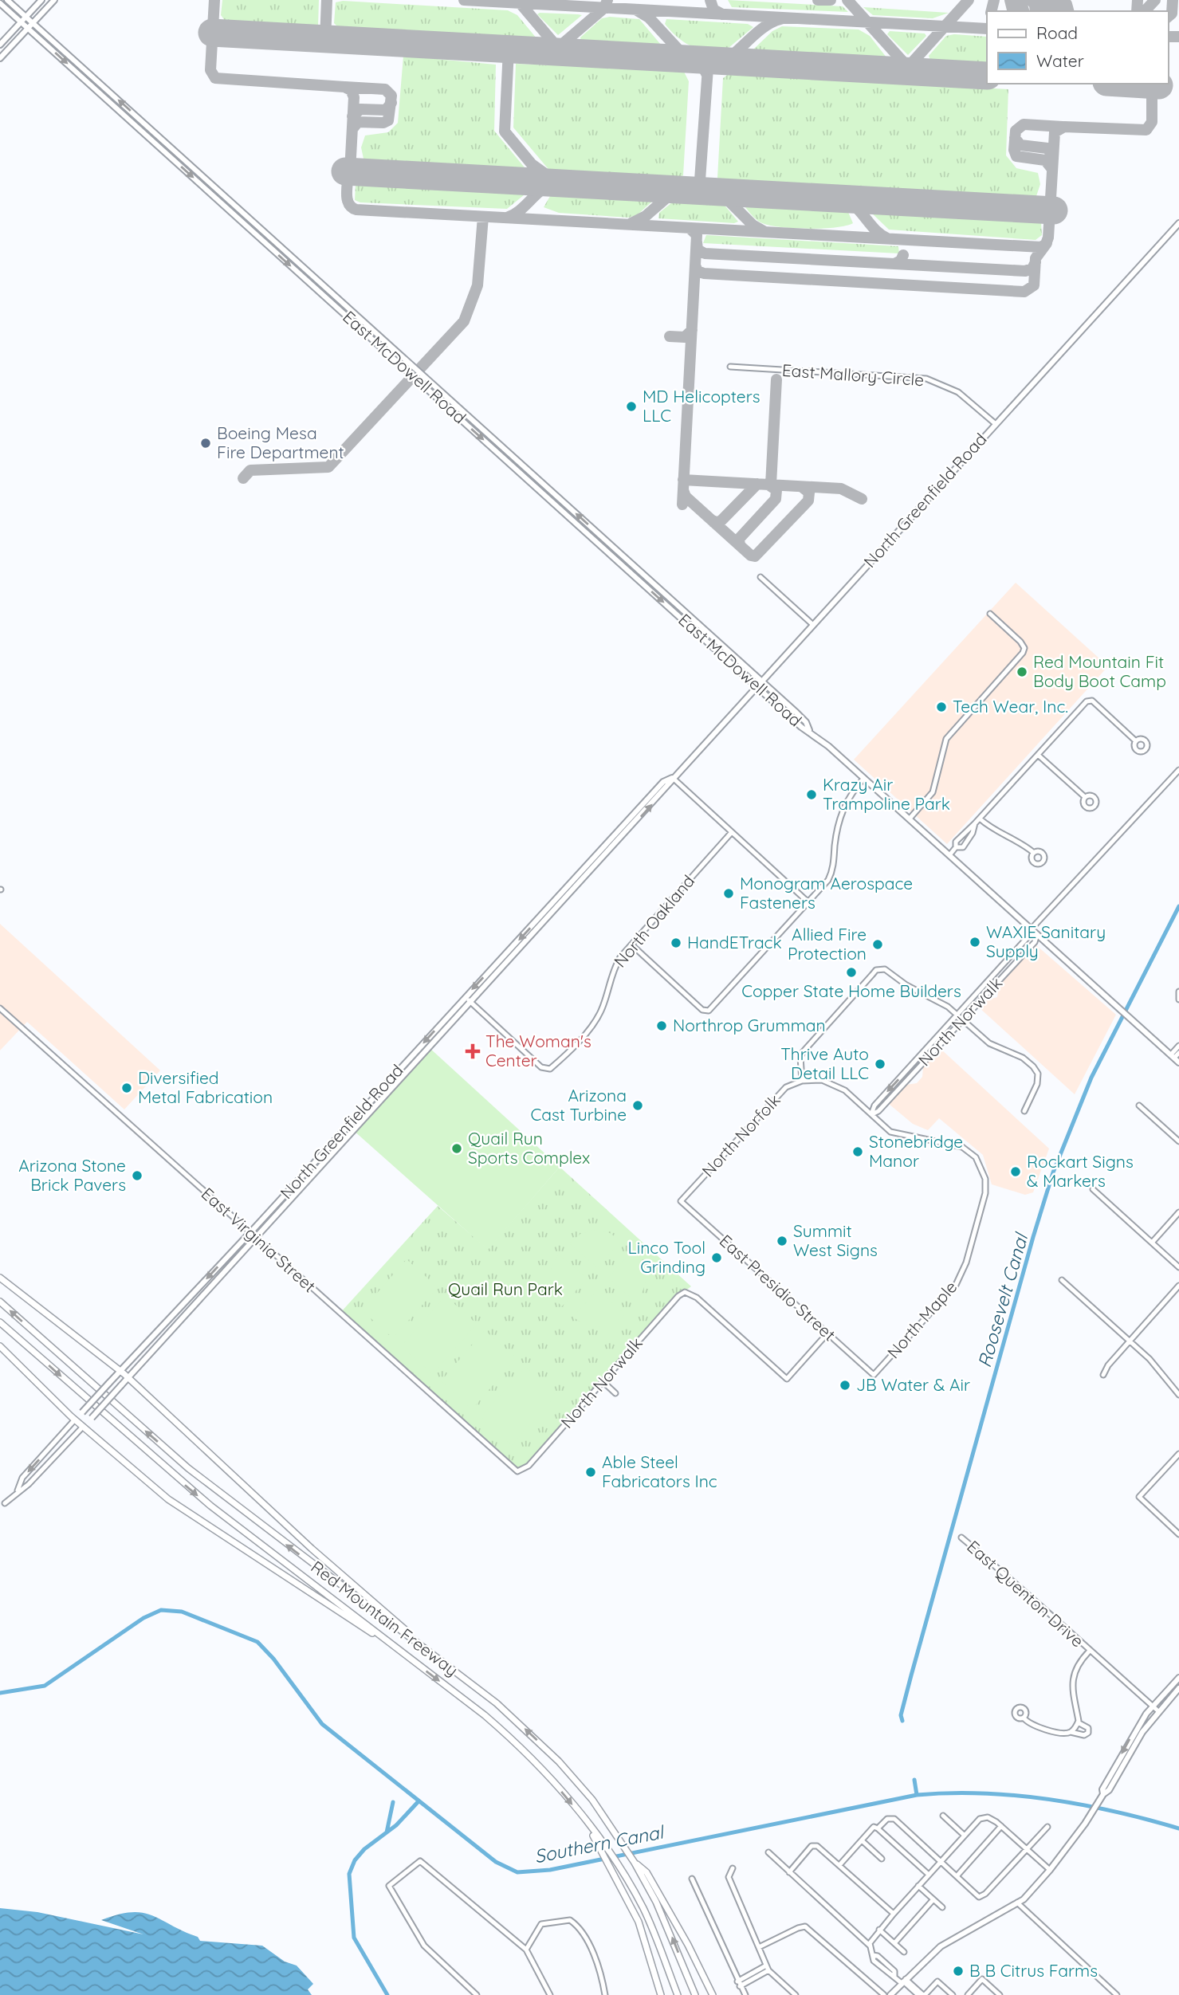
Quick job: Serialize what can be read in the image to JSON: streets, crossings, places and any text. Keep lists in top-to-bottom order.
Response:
{
  "streets": {
    "highway": ["Red Mountain Freeway"],
    "main road": ["East McDowell Road", "North Greenfield Road"],
    "street": [
      "East Mallory Circle",
      "North Oakland",
      "North Norwalk",
      "North Norfolk",
      "East Virginia Street",
      "East Presidio Street",
      "North Maple",
      "East Quenton Drive"
    ]
  },
  "crossings": [
    ["East McDowell Road", "North Greenfield Road"],
    ["East McDowell Road", "North Norwalk"],
    ["East Mallory Circle", "North Greenfield Road"],
    ["North Greenfield Road", "North Oakland"],
    ["North Greenfield Road", "East Virginia Street"],
    ["North Norwalk", "East Virginia Street"],
    ["North Norwalk", "East Presidio Street"],
    ["North Norwalk", "North Maple"],
    ["North Norfolk", "East Presidio Street"],
    ["East Presidio Street", "North Maple"]
  ],
  "water": ["Roosevelt Canal", "Southern Canal"],
  "parks": ["Quail Run Park"],
  "places": {
    "other": [
      "MD Helicopters LLC",
      "Boeing Mesa Fire Department",
      "Red Mountain Fit Body Boot Camp",
      "Tech Wear, Inc.",
      "Krazy Air Trampoline Park",
      "Monogram Aerospace Fasteners",
      "WAXIE Sanitary Supply",
      "HandETrack",
      "Allied Fire Protection",
      "Copper State Home Builders",
      "Northrop Grumman",
      "Thrive Auto Detail LLC",
      "Diversified Metal Fabrication",
      "Arizona Cast Turbine",
      "Quail Run Sports Complex",
      "Stonebridge Manor",
      "Rockart Signs & Markers",
      "Arizona Stone Brick Pavers",
      "Summit West Signs",
      "Linco Tool Grinding",
      "JB Water & Air",
      "Able Steel Fabricators Inc",
      "B B Citrus Farms"
    ],
    "health": ["The Woman's Center"]
  },
  "legend": ["Road", "Water"]
}
